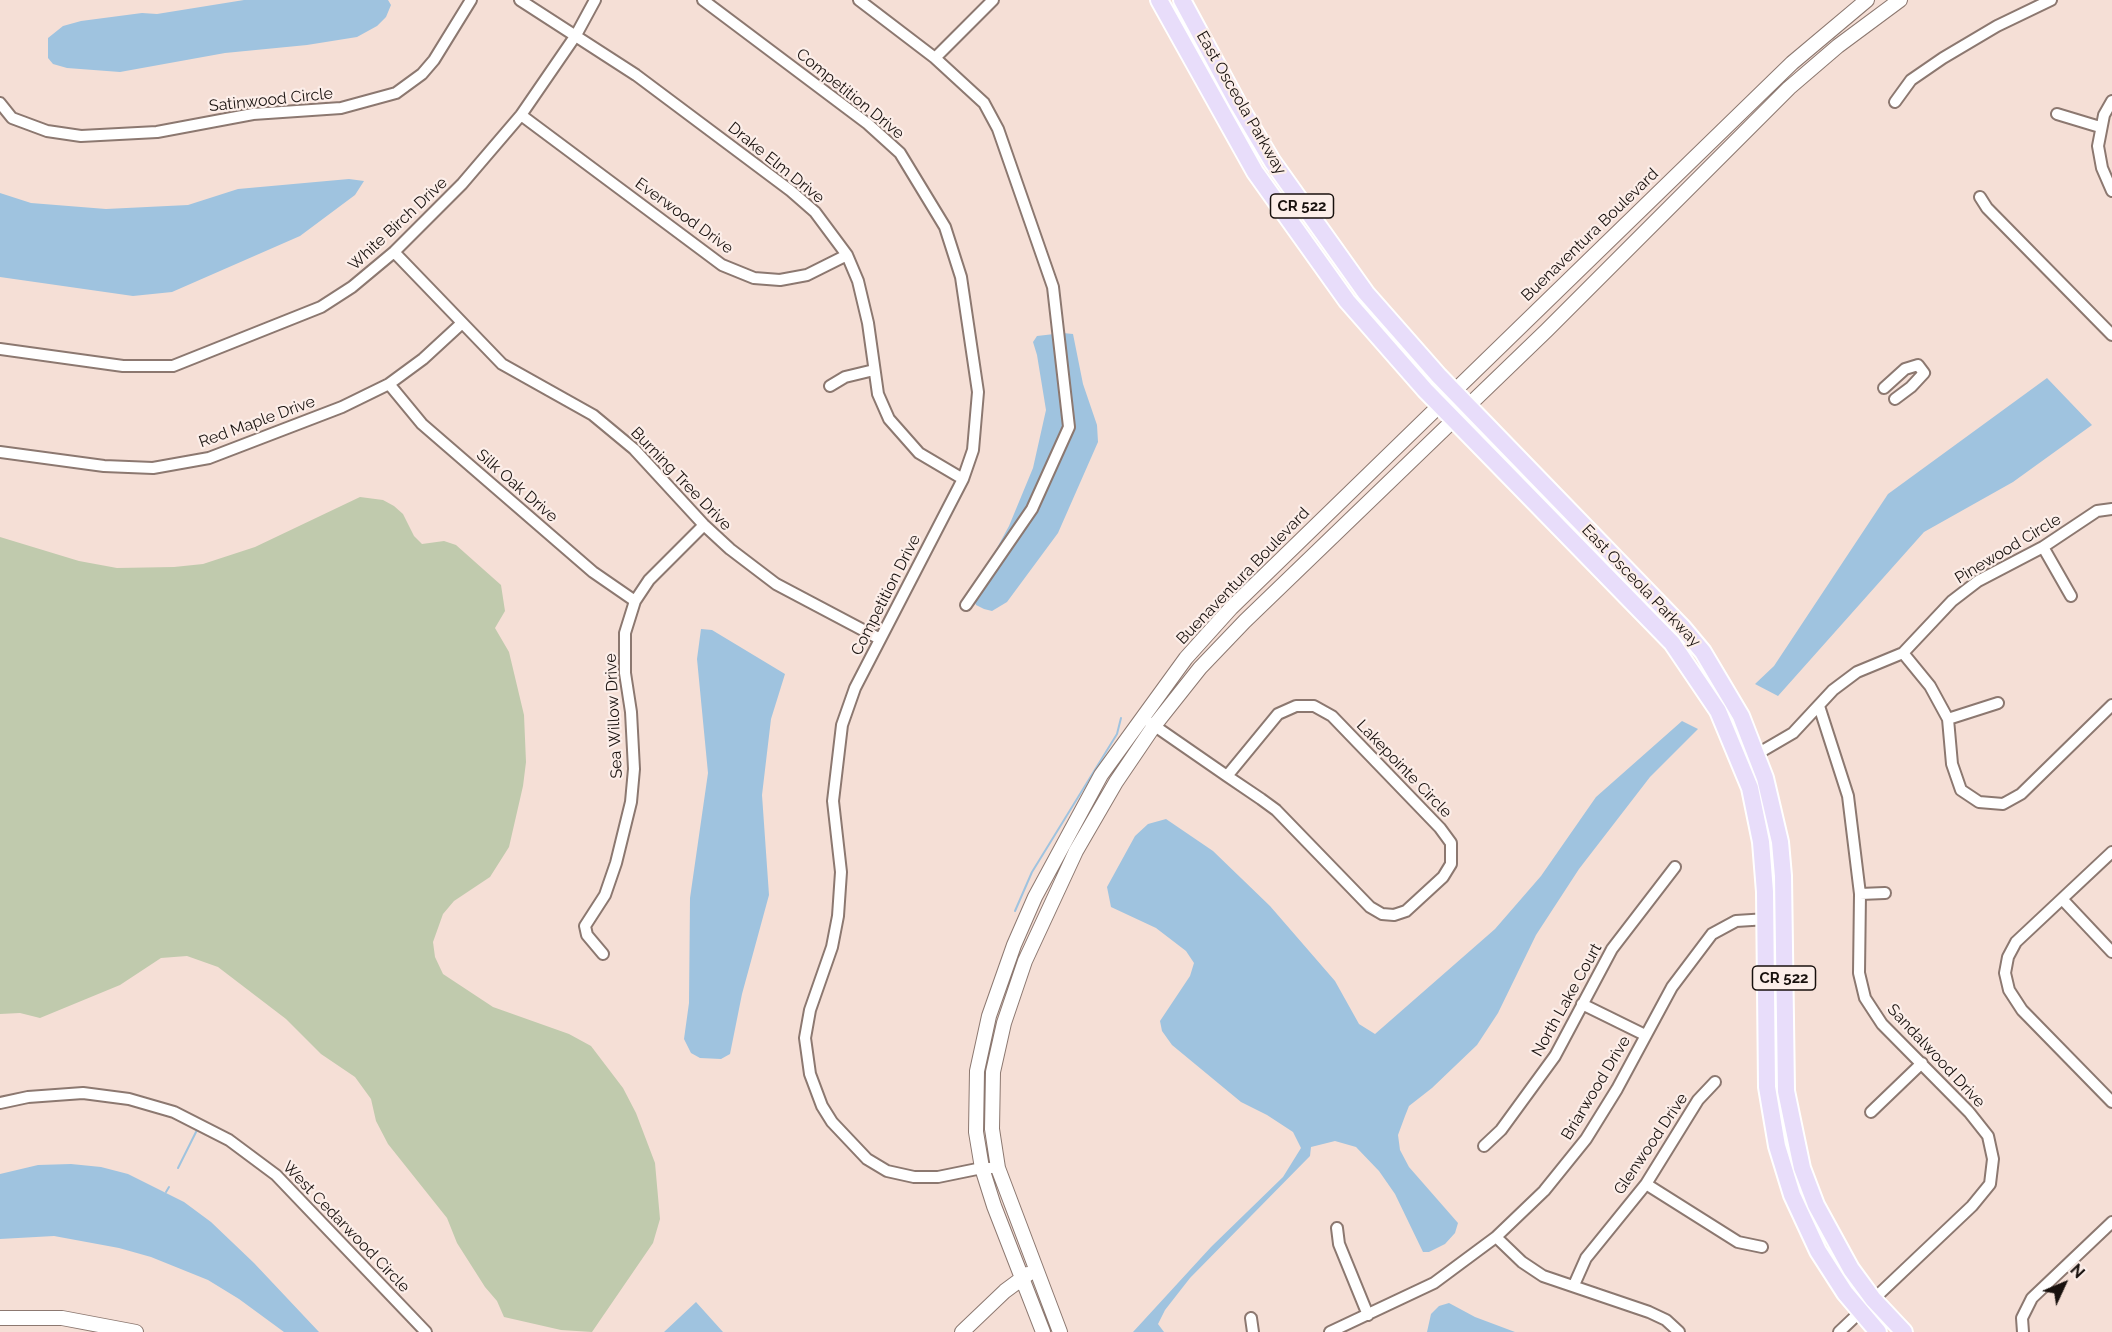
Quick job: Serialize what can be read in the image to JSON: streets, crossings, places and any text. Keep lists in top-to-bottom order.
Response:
{
  "streets": {
    "main road": ["East Osceola Parkway", "CR 522", "Buenaventura Boulevard"],
    "street": [
      "Competition Drive",
      "Satinwood Circle",
      "Drake Elm Drive",
      "Everwood Drive",
      "White Birch Drive",
      "Red Maple Drive",
      "Burning Tree Drive",
      "Silk Oak Drive",
      "Pinewood Circle",
      "Sea Willow Drive",
      "Lakepointe Circle",
      "North Lake Court",
      "Sandalwood Drive",
      "Briarwood Drive",
      "Glenwood Drive",
      "West Cedarwood Circle"
    ]
  },
  "crossings": [
    ["Competition Drive", "Drake Elm Drive"],
    ["Competition Drive", "Buenaventura Boulevard"],
    ["Competition Drive", "Burning Tree Drive"],
    ["East Osceola Parkway", "Buenaventura Boulevard"],
    ["East Osceola Parkway", "Pinewood Circle"],
    ["East Osceola Parkway", "Sandalwood Drive"],
    ["East Osceola Parkway", "Briarwood Drive"],
    ["Drake Elm Drive", "Everwood Drive"],
    ["Drake Elm Drive", "White Birch Drive"],
    ["Everwood Drive", "White Birch Drive"],
    ["White Birch Drive", "Burning Tree Drive"],
    ["Buenaventura Boulevard", "Lakepointe Circle"],
    ["Red Maple Drive", "Burning Tree Drive"],
    ["Red Maple Drive", "Silk Oak Drive"],
    ["Burning Tree Drive", "Sea Willow Drive"],
    ["Silk Oak Drive", "Sea Willow Drive"],
    ["Pinewood Circle", "Sandalwood Drive"]
  ],
  "north": "top right"
}
